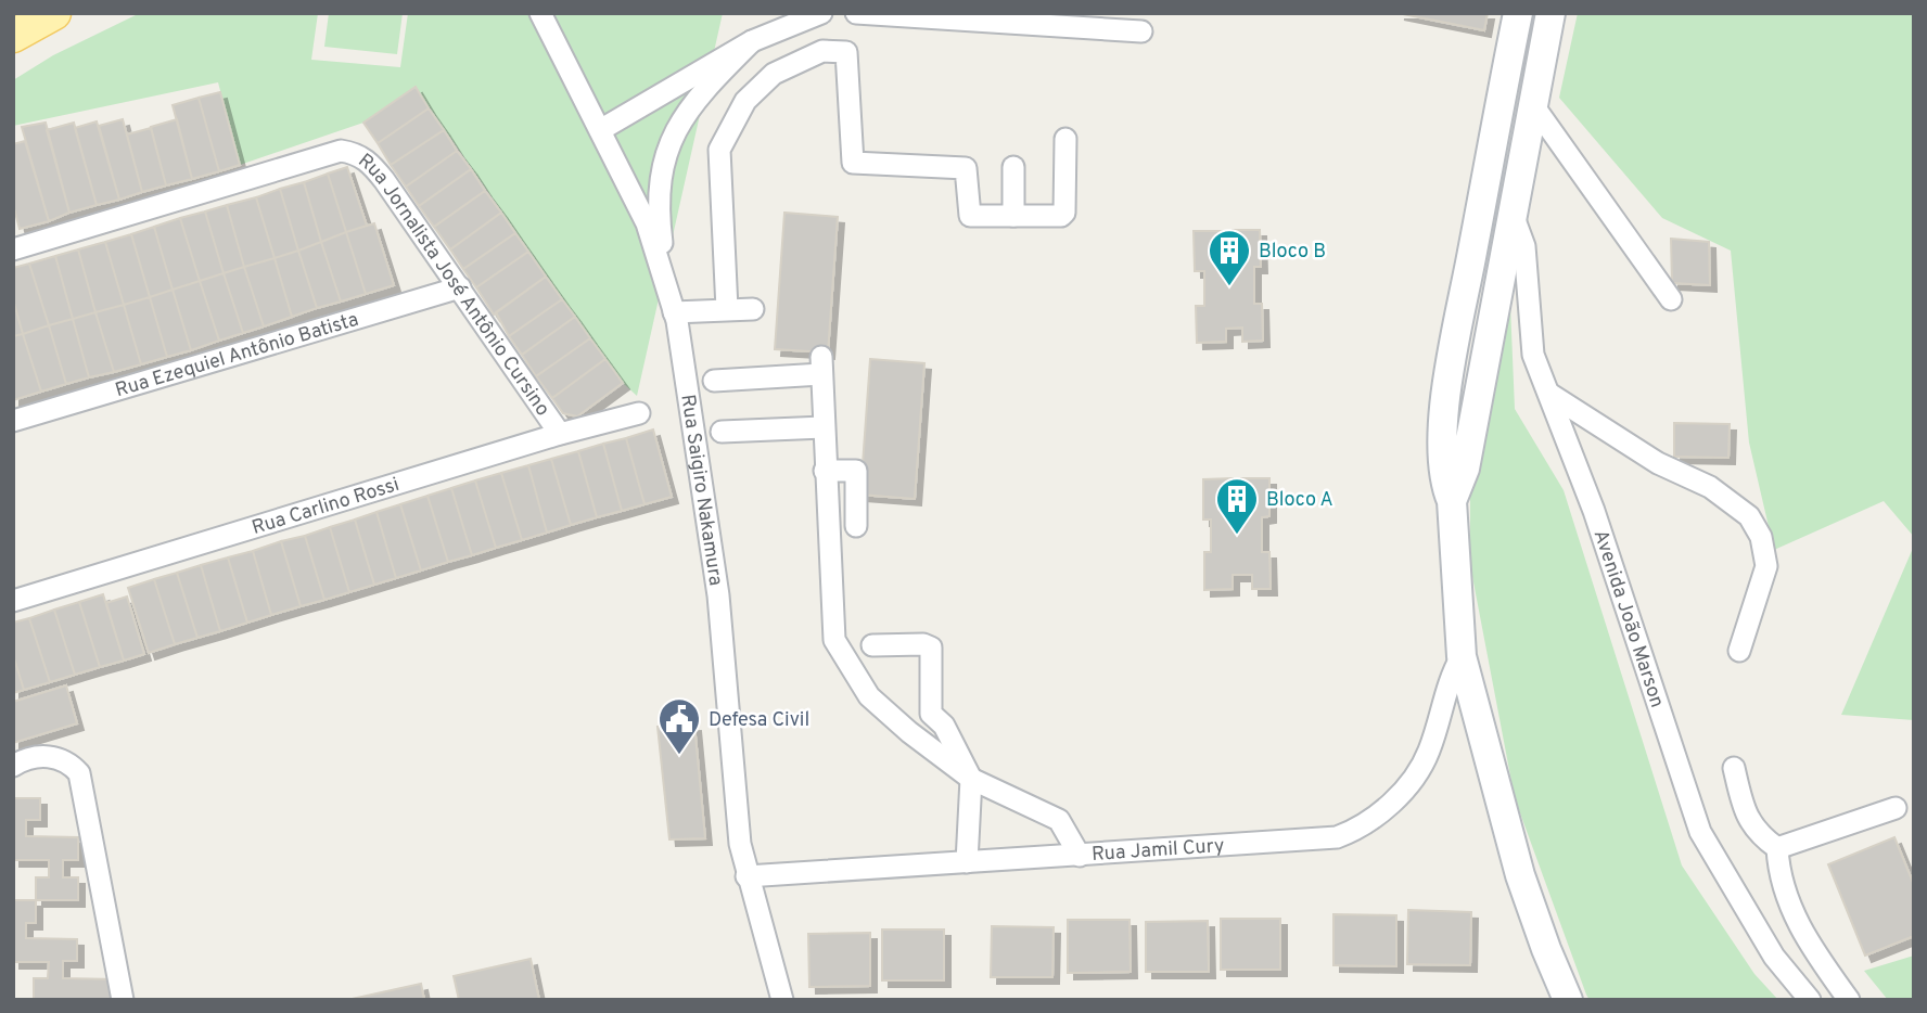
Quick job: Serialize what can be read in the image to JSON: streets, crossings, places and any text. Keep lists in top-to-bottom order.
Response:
{
  "streets": {
    "street": [
      "Rua Jornalista José Antônio Cursino",
      "Rua Ezequiel Antônio Batista",
      "Rua Saigiro Nakamura",
      "Rua Carlino Rossi",
      "Avenida João Marson",
      "Rua Jamil Cury"
    ]
  },
  "crossings": [
    ["Rua Jornalista José Antônio Cursino", "Rua Ezequiel Antônio Batista"],
    ["Rua Jornalista José Antônio Cursino", "Rua Carlino Rossi"],
    ["Rua Saigiro Nakamura", "Rua Jamil Cury"]
  ],
  "places": {
    "building": ["Bloco B", "Bloco A"],
    "public building": ["Defesa Civil"]
  }
}
